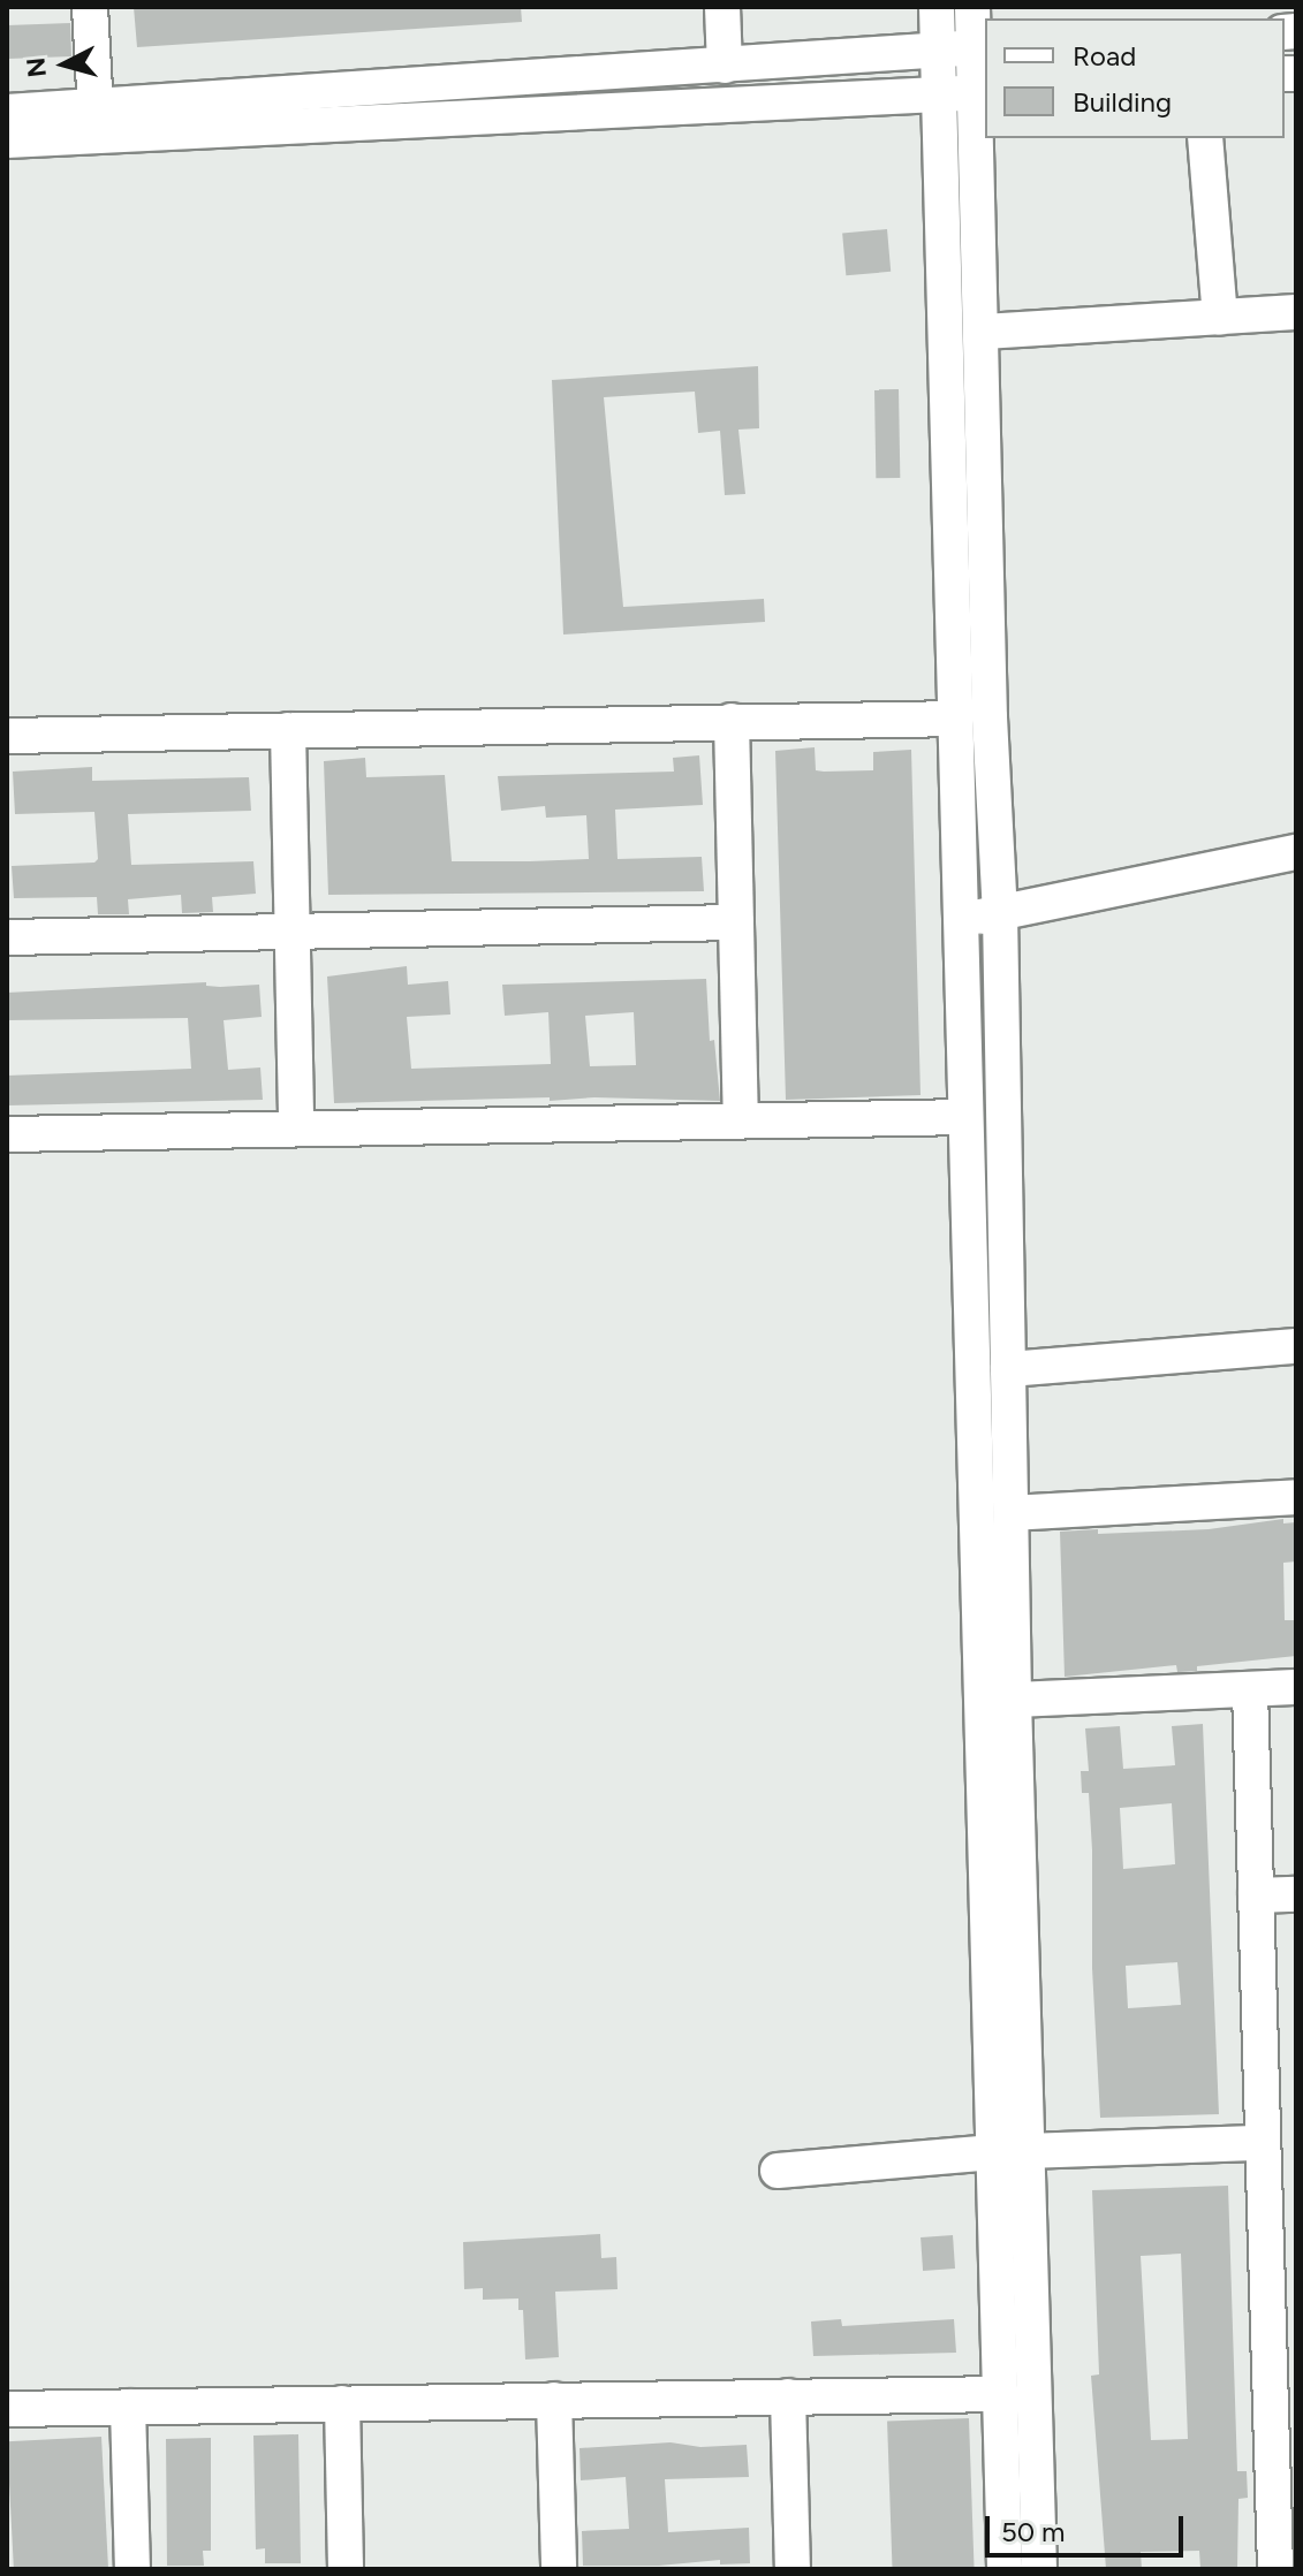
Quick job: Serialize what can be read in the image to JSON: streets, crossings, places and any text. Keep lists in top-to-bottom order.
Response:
{
  "legend": ["Road", "Building"],
  "scale_bar": "50 m",
  "north": "left"
}
